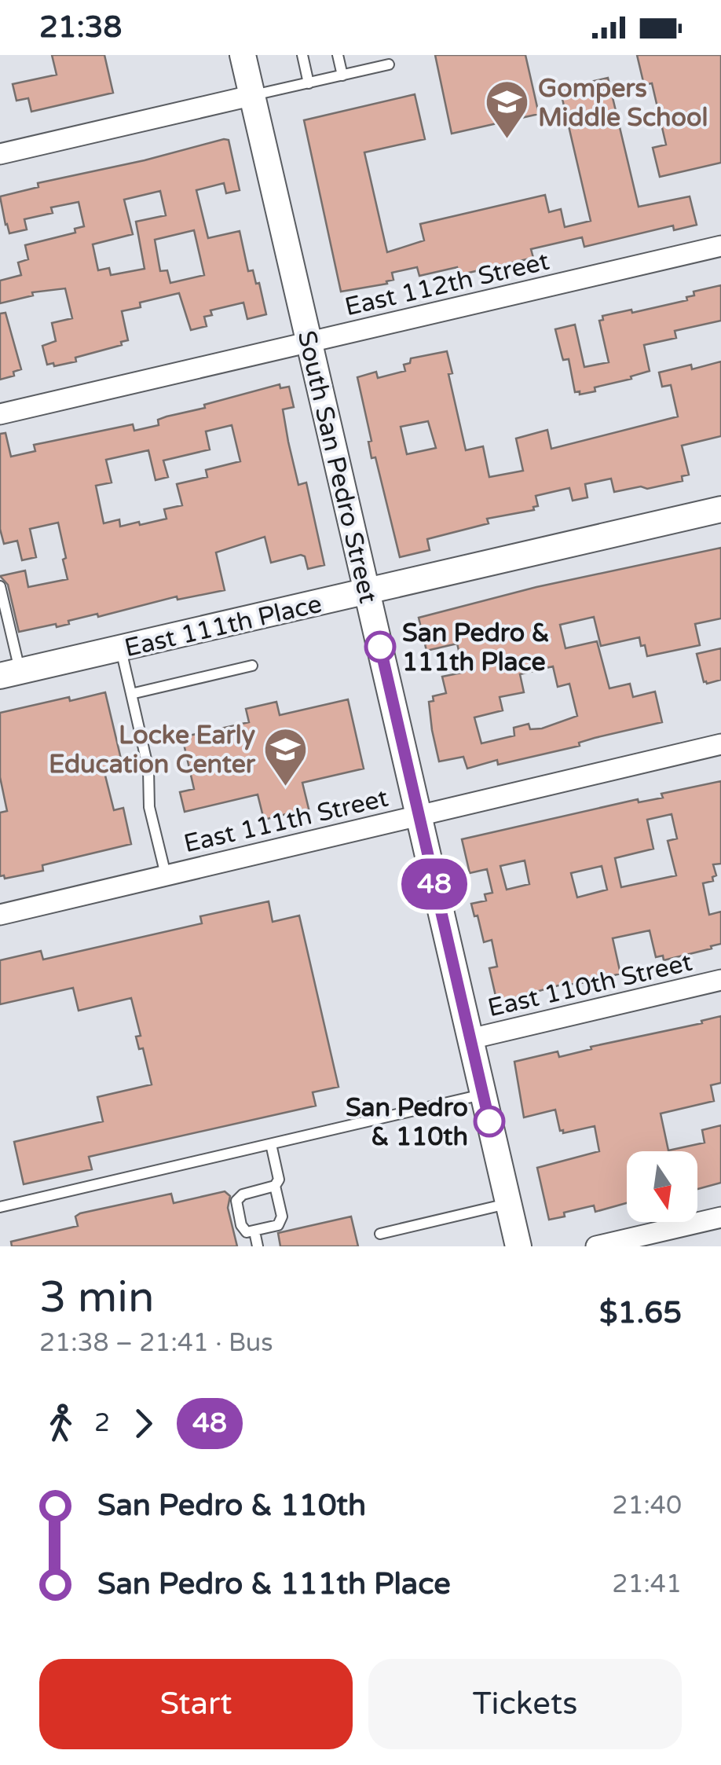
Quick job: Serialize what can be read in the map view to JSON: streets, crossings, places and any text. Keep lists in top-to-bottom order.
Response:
{
  "streets": {
    "street": [
      "East 112th Street",
      "South San Pedro Street",
      "East 111th Place",
      "East 111th Street",
      "East 110th Street"
    ]
  },
  "crossings": [
    ["East 112th Street", "South San Pedro Street"],
    ["South San Pedro Street", "East 111th Place"],
    ["South San Pedro Street", "East 111th Street"],
    ["South San Pedro Street", "East 110th Street"]
  ],
  "places": {
    "school or university": ["Gompers Middle School", "Locke Early Education Center"],
    "other": ["San Pedro & 111th Place", "San Pedro & 110th"]
  },
  "lines": ["bus line 48"],
  "north": "bottom",
  "page": {
    "status": "21:38",
    "on_map": "48",
    "heading": ["3 min", "21:38 – 21:41 · Bus", "$1.65"],
    "legs": ["2", "48"],
    "list": [
      {
        "name": "San Pedro & 110th",
        "value": "21:40"
      },
      {
        "name": "San Pedro & 111th Place",
        "value": "21:41"
      }
    ],
    "buttons": ["Start", "Tickets"]
  }
}
